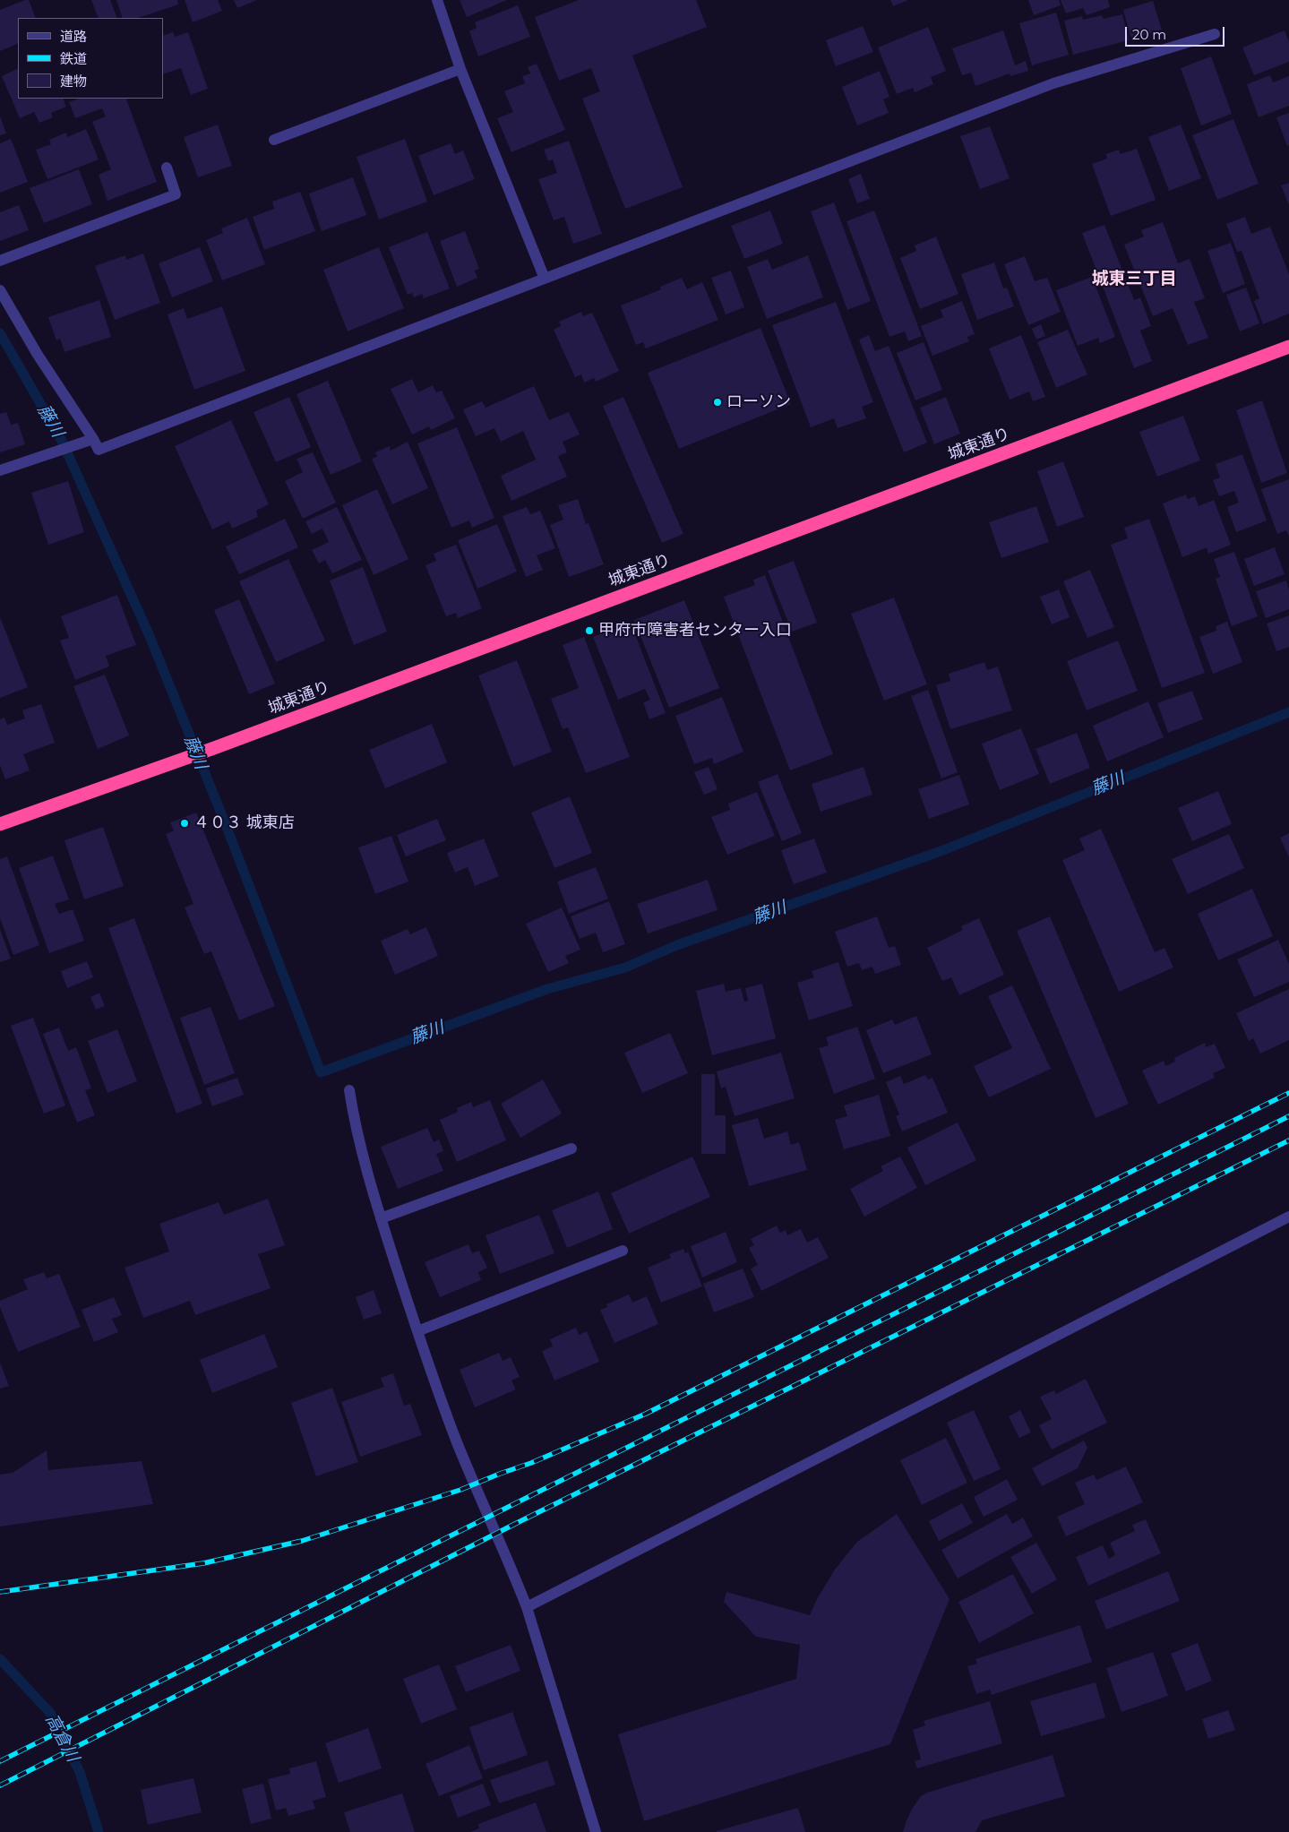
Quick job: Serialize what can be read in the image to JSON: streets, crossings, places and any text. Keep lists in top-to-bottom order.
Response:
{
  "streets": {
    "highway": ["城東通り"]
  },
  "districts": ["城東三丁目"],
  "water": ["藤川", "高倉川"],
  "places": ["ローソン", "甲府市障害者センター入口", "４０３ 城東店"],
  "legend": ["道路", "鉄道", "建物"],
  "scale_bar": "20 m"
}
